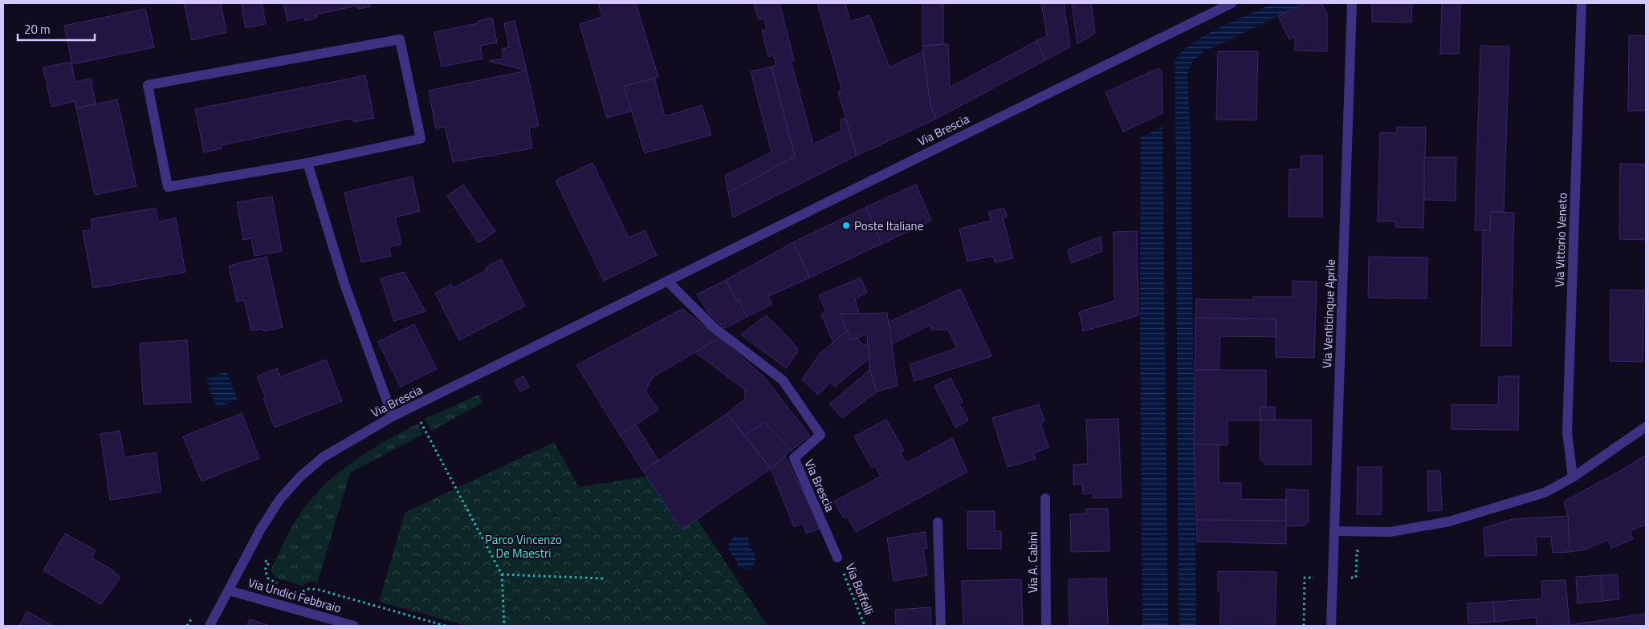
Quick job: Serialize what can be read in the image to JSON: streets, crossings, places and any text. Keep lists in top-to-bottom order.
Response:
{
  "streets": {
    "street": [
      "Via Brescia",
      "Via Vittorio Veneto",
      "Via Venticinque Aprile",
      "Via A. Cabini",
      "Via Undici Febbraio"
    ],
    "path": ["Via Boffelli"]
  },
  "crossings": [
    ["Via Brescia", "Via Boffelli"],
    ["Via Brescia", "Via Undici Febbraio"]
  ],
  "parks": ["Parco Vincenzo De Maestri"],
  "places": ["Poste Italiane"],
  "scale_bar": "20 m"
}
